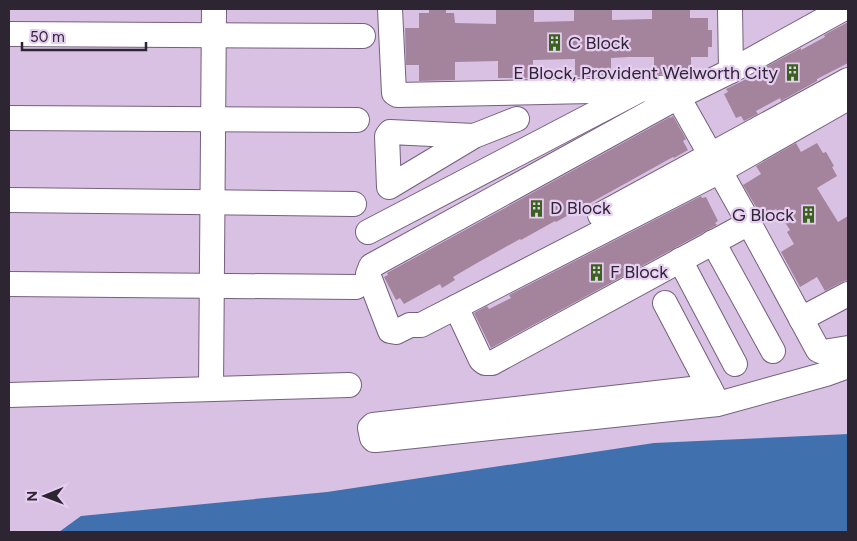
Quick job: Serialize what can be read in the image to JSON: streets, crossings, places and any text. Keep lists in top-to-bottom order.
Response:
{
  "places": {
    "building": [
      "C Block",
      "E Block, Provident Welworth City",
      "D Block",
      "G Block",
      "F Block"
    ]
  },
  "scale_bar": "50 m",
  "north": "left"
}
